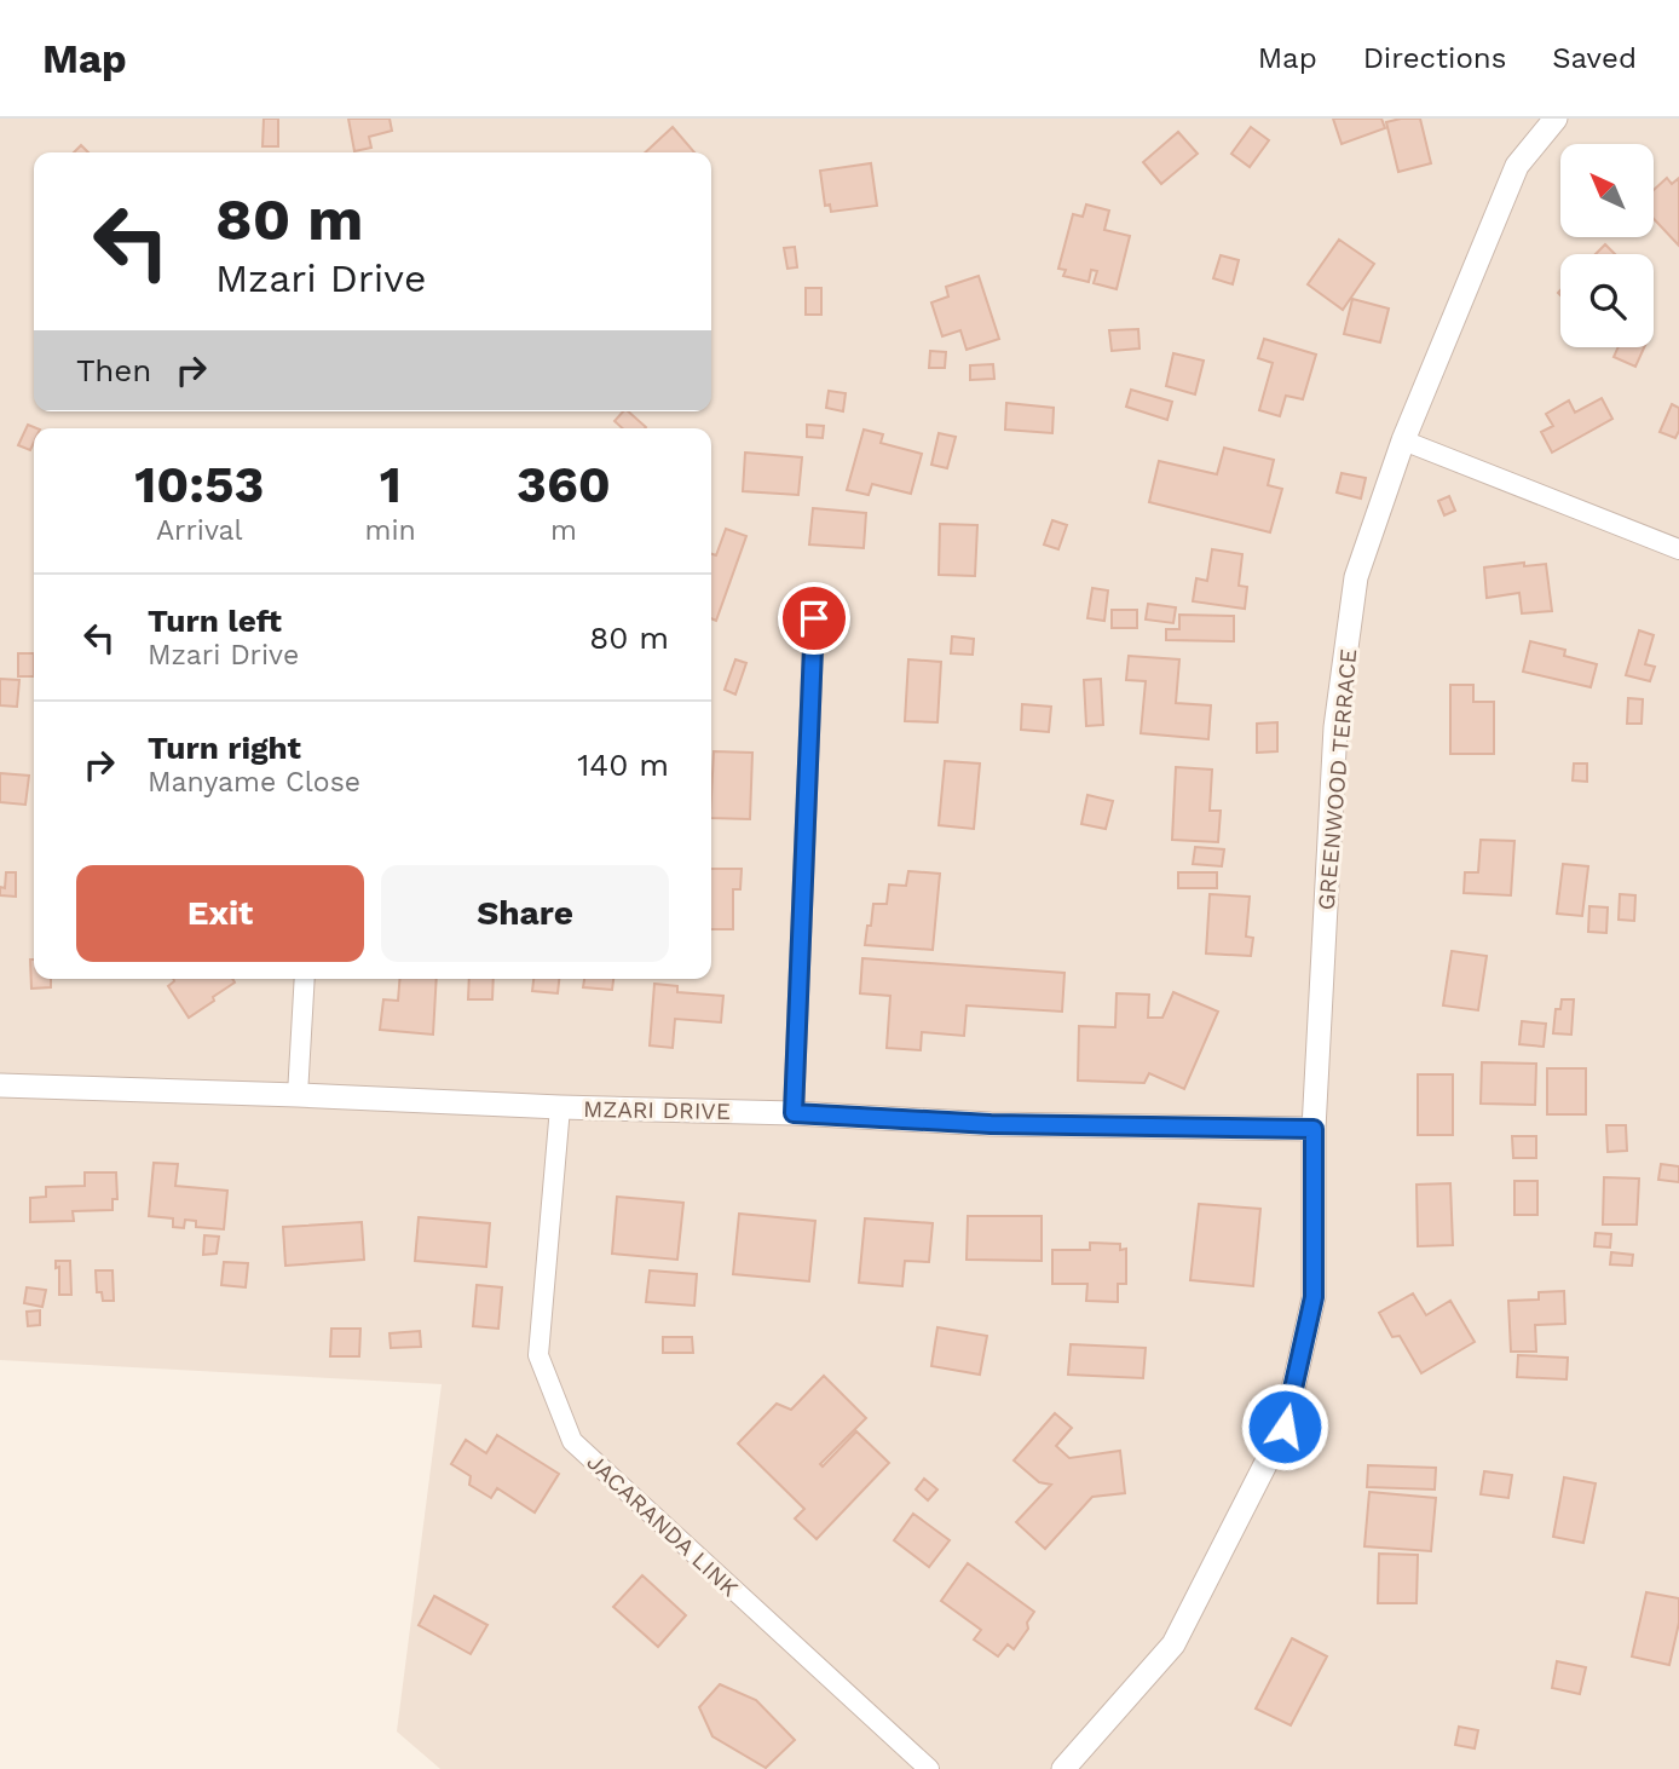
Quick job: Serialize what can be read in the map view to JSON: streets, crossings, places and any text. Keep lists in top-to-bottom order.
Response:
{
  "streets": {
    "street": ["GREENWOOD TERRACE", "MZARI DRIVE", "JACARANDA LINK"]
  },
  "crossings": [
    ["GREENWOOD TERRACE", "MZARI DRIVE"],
    ["MZARI DRIVE", "JACARANDA LINK"]
  ],
  "north": "top left",
  "page": {
    "header": "Map",
    "nav": ["Map", "Directions", "Saved"],
    "turn": ["80 m", "Mzari Drive"],
    "then": "Then",
    "eta": [
      "10:53",
      "Arrival",
      "1",
      "min",
      "360",
      "m"
    ],
    "list": [
      {
        "name": "Turn left",
        "note": "Mzari Drive",
        "value": "80 m"
      },
      {
        "name": "Turn right",
        "note": "Manyame Close",
        "value": "140 m"
      }
    ],
    "buttons": ["Exit", "Share"]
  }
}
